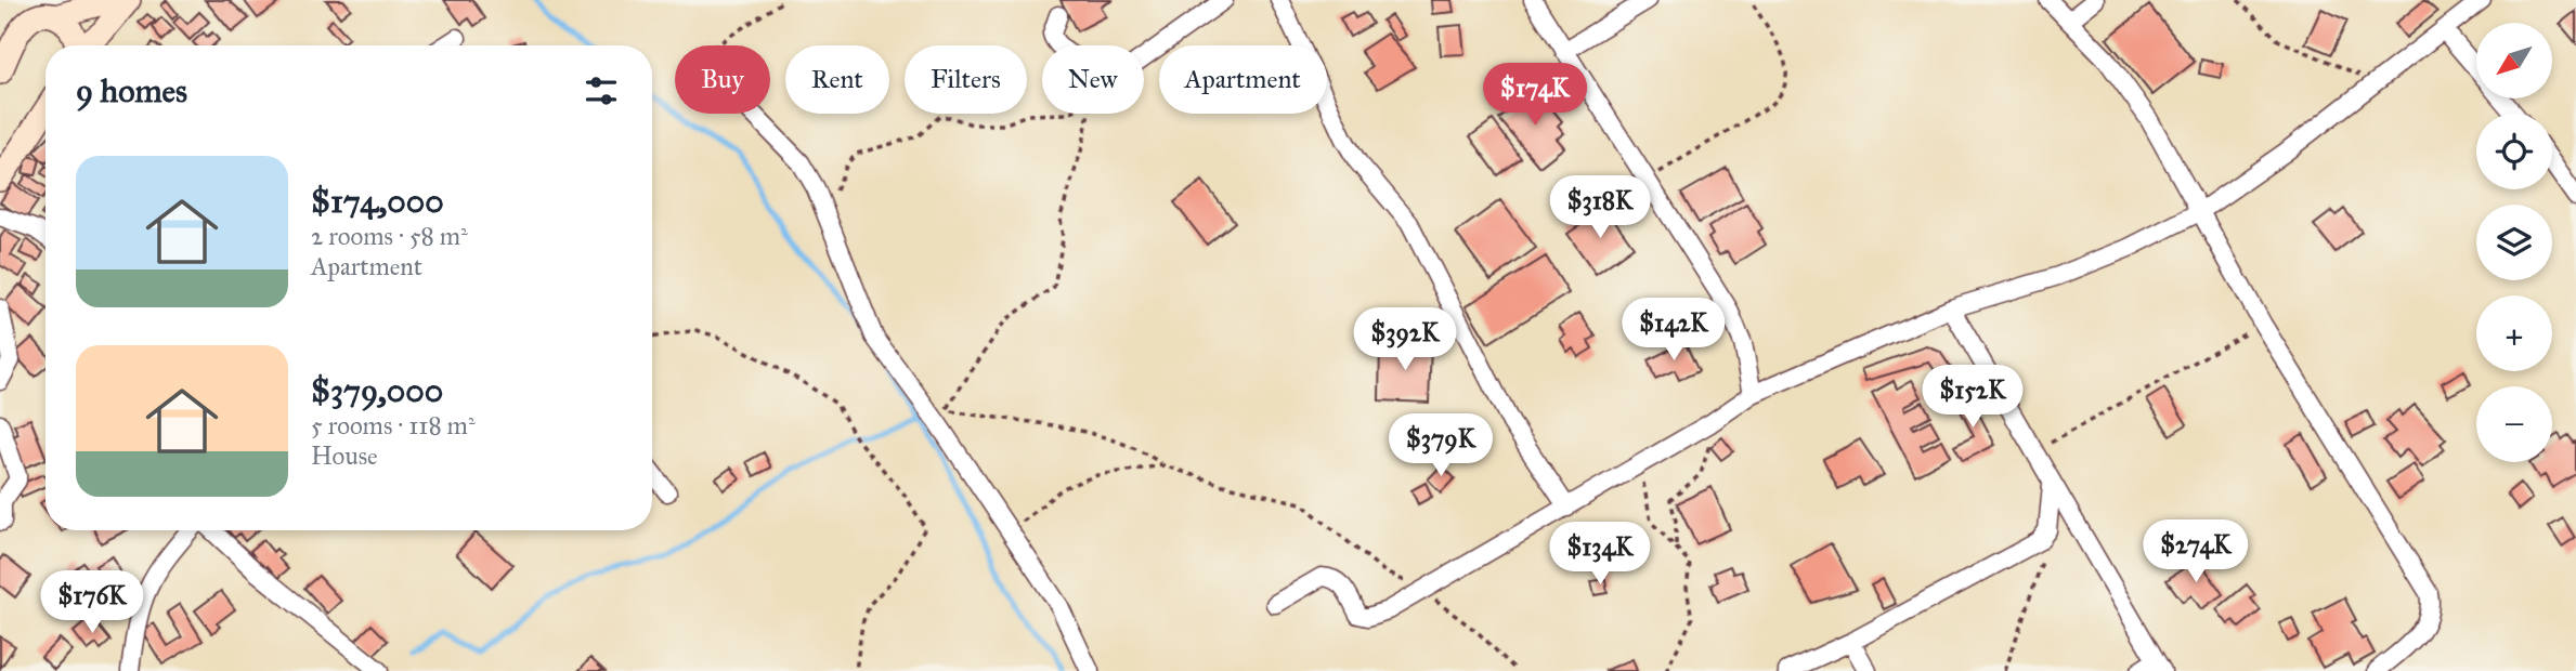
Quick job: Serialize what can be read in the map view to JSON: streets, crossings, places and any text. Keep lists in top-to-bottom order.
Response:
{
  "north": "bottom left",
  "page": {
    "map_buttons": ["+", "−"],
    "chip": [
      "Buy",
      "Rent",
      "Filters",
      "New",
      "Apartment"
    ],
    "heading": "9 homes",
    "price": [
      "$174K",
      "$318K",
      "$142K",
      "$392K",
      "$152K",
      "$379K",
      "$274K",
      "$134K",
      "$176K"
    ],
    "list": [
      {
        "name": "$174,000",
        "note": "2 rooms · 58 m² · Apartment"
      },
      {
        "name": "$379,000",
        "note": "5 rooms · 118 m² · House"
      }
    ]
  }
}
